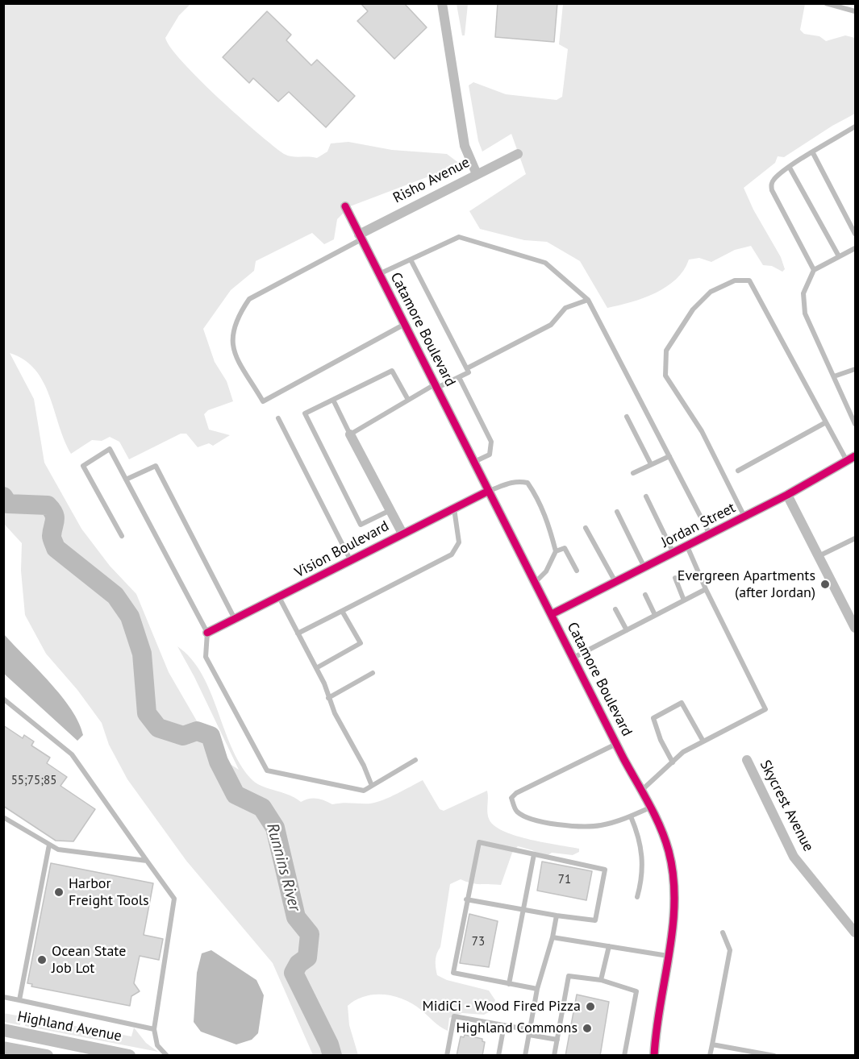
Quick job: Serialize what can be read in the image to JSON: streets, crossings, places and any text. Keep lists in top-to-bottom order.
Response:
{
  "streets": {
    "main road": ["Highland Avenue"],
    "street": [
      "Risho Avenue",
      "Catamore Boulevard",
      "Jordan Street",
      "Vision Boulevard",
      "Skycrest Avenue"
    ]
  },
  "crossings": [
    ["Risho Avenue", "Catamore Boulevard"],
    ["Catamore Boulevard", "Jordan Street"],
    ["Catamore Boulevard", "Vision Boulevard"]
  ],
  "water": ["Runnins River"],
  "places": [
    "Evergreen Apartments (after Jordan)",
    "Harbor Freight Tools",
    "Ocean State Job Lot",
    "MidiCi - Wood Fired Pizza",
    "Highland Commons"
  ],
  "house_numbers": ["55;75;85", "71", "73"]
}
